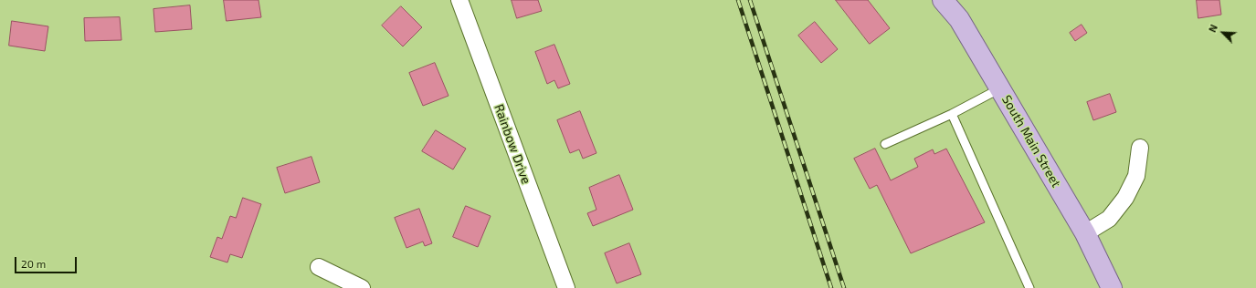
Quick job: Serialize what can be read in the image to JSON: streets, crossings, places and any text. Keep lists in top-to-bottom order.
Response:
{
  "streets": {
    "main road": ["South Main Street"],
    "street": ["Rainbow Drive"]
  },
  "scale_bar": "20 m",
  "north": "top left"
}
